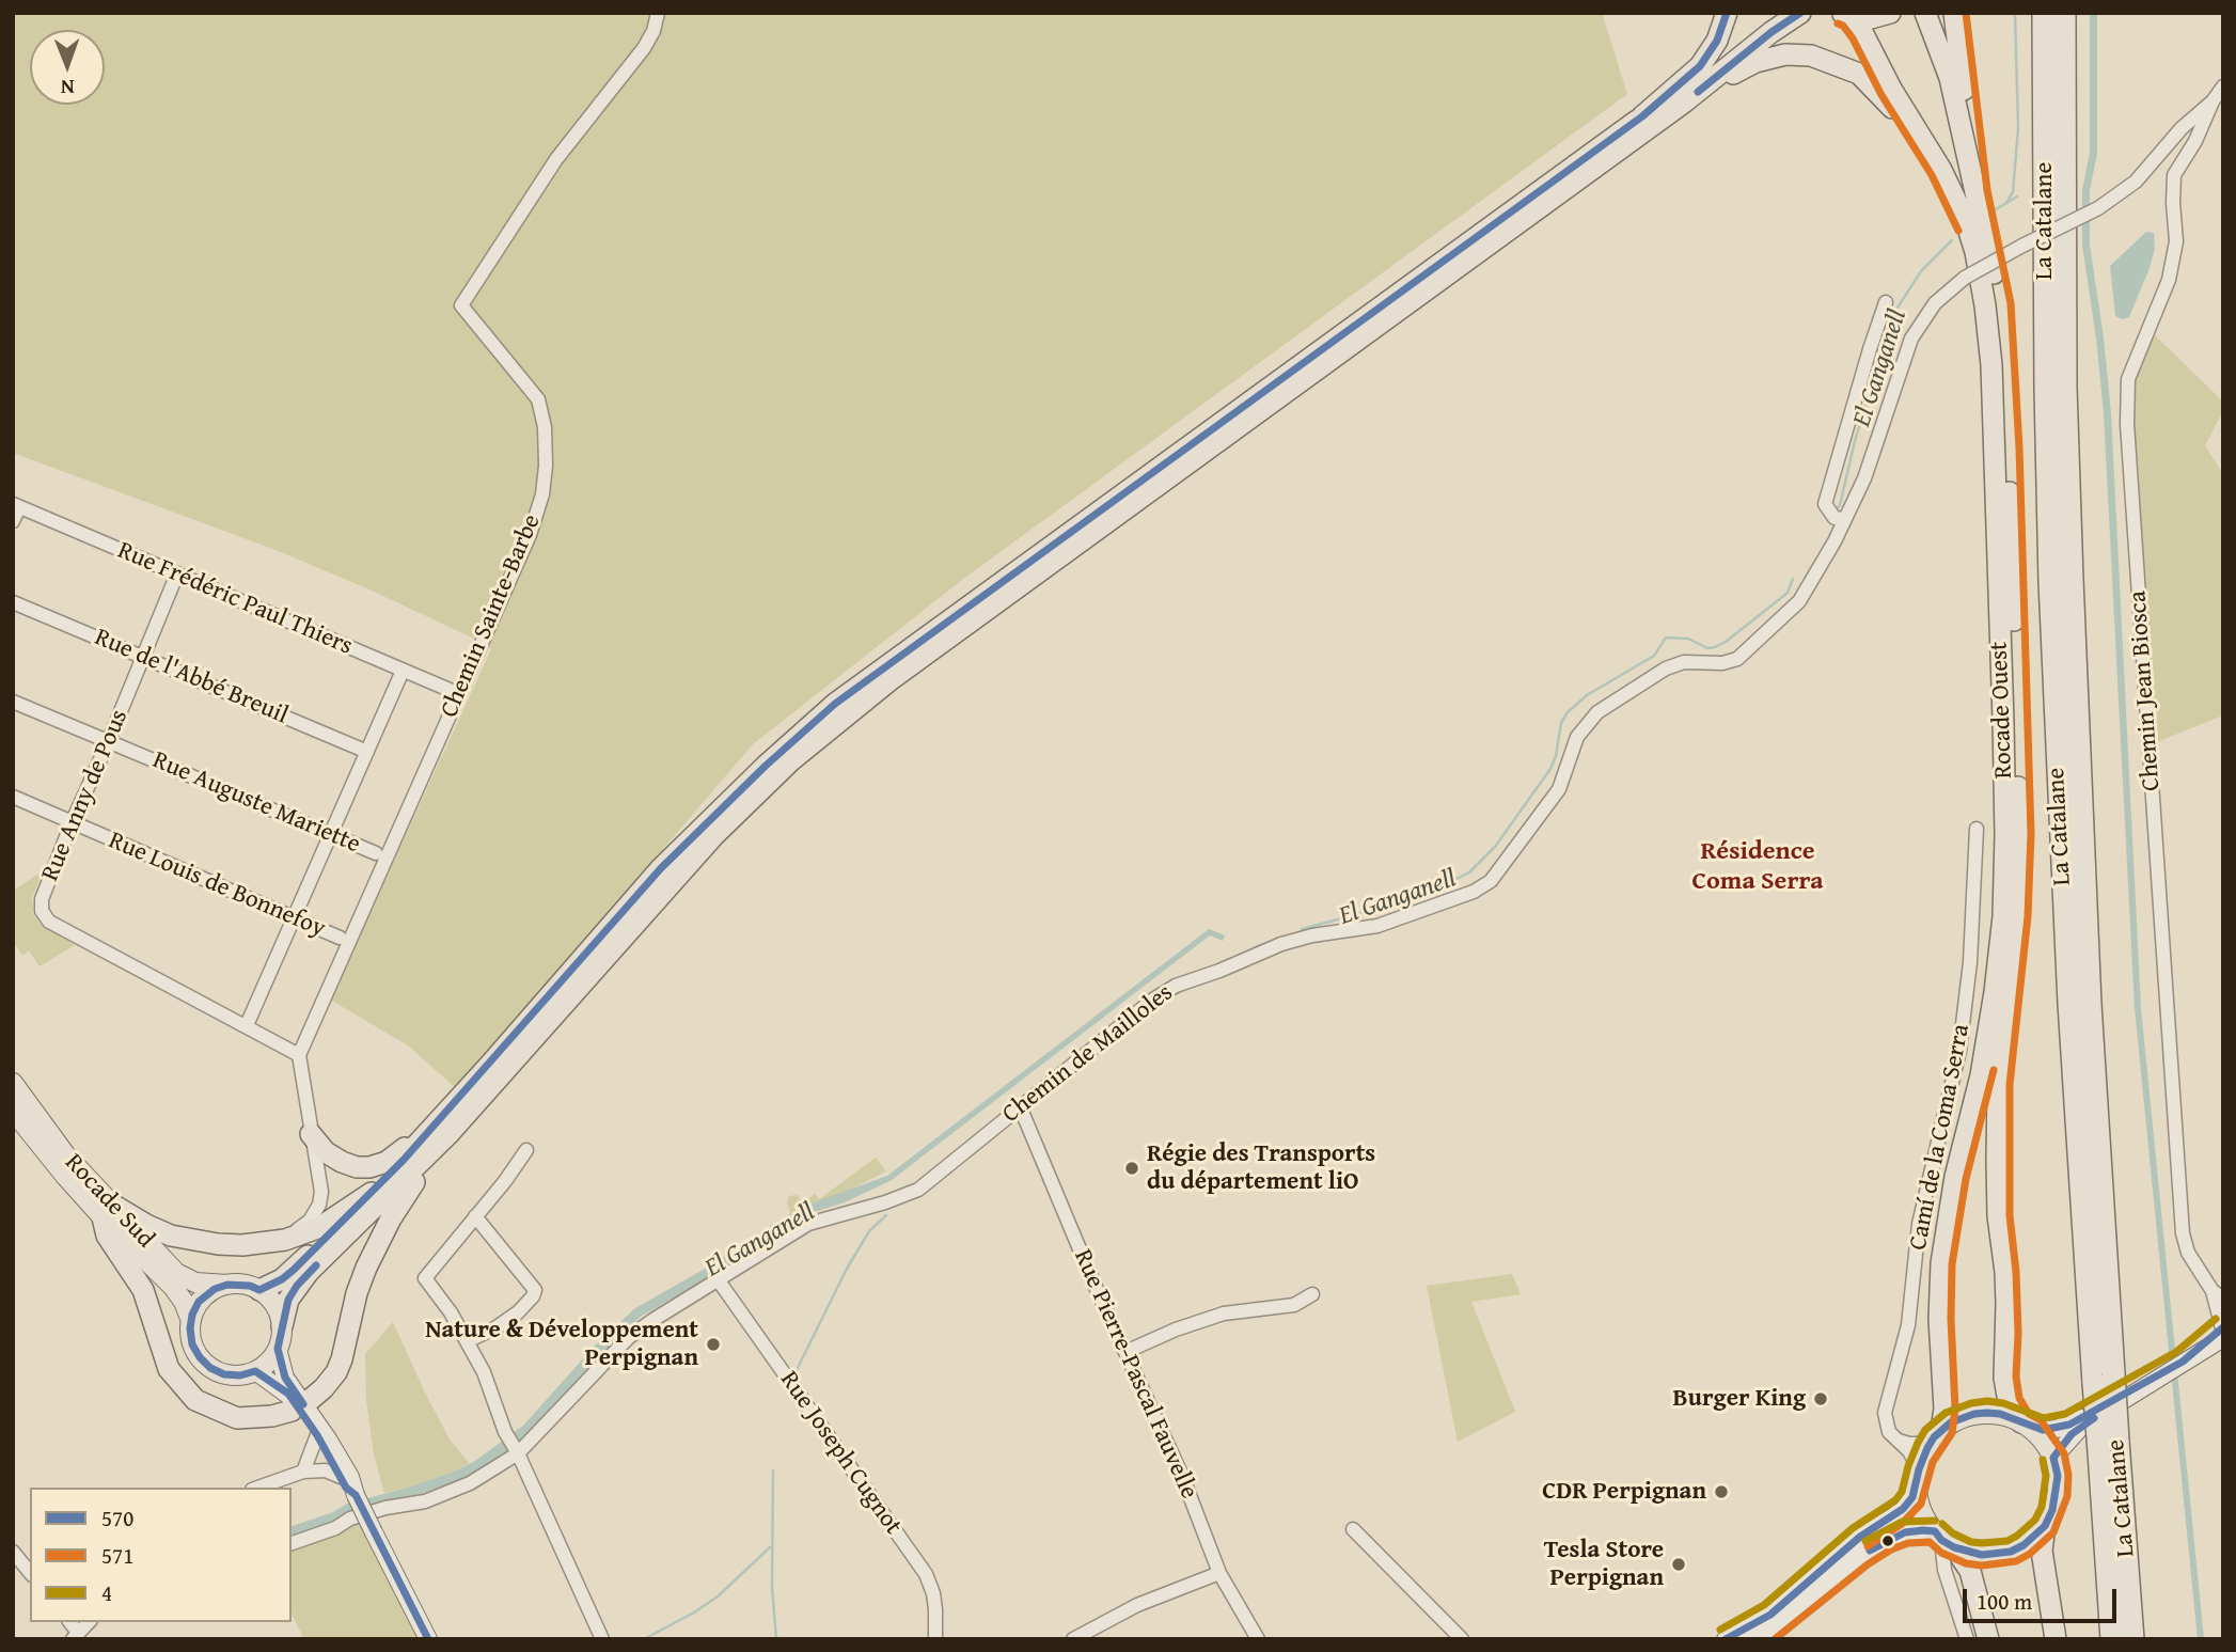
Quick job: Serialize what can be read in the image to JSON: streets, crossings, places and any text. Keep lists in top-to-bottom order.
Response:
{
  "streets": {
    "highway": ["La Catalane", "Rocade Ouest"],
    "main road": ["Rocade Sud"],
    "street": [
      "Rue Frédéric Paul Thiers",
      "Chemin Sainte-Barbe",
      "Rue de l'Abbé Breuil",
      "Chemin Jean Biosca",
      "Rue Anny de Pous",
      "Rue Auguste Mariette",
      "Rue Louis de Bonnefoy",
      "Chemin de Mailloles",
      "Camí de la Coma Serra",
      "Rue Pierre-Pascal Fauvelle",
      "Rue Joseph Cugnot"
    ]
  },
  "crossings": [
    ["Rue Frédéric Paul Thiers", "Chemin Sainte-Barbe"],
    ["Rue Frédéric Paul Thiers", "Rue Anny de Pous"],
    ["Chemin Sainte-Barbe", "Rue Anny de Pous"],
    ["Rue de l'Abbé Breuil", "Rue Anny de Pous"],
    ["Chemin Jean Biosca", "Chemin de Mailloles"],
    ["Rue Anny de Pous", "Rue Auguste Mariette"],
    ["Rue Anny de Pous", "Rue Louis de Bonnefoy"],
    ["Chemin de Mailloles", "Rue Pierre-Pascal Fauvelle"],
    ["Chemin de Mailloles", "Rue Joseph Cugnot"]
  ],
  "districts": ["Résidence Coma Serra"],
  "water": ["El Ganganell"],
  "places": [
    "Régie des Transports du département liO",
    "Nature & Développement Perpignan",
    "Burger King",
    "CDR Perpignan",
    "Tesla Store Perpignan"
  ],
  "lines": ["transit line 570", "transit line 571", "transit line 4"],
  "legend": ["570", "571", "4"],
  "scale_bar": "100 m",
  "north": "bottom"
}
